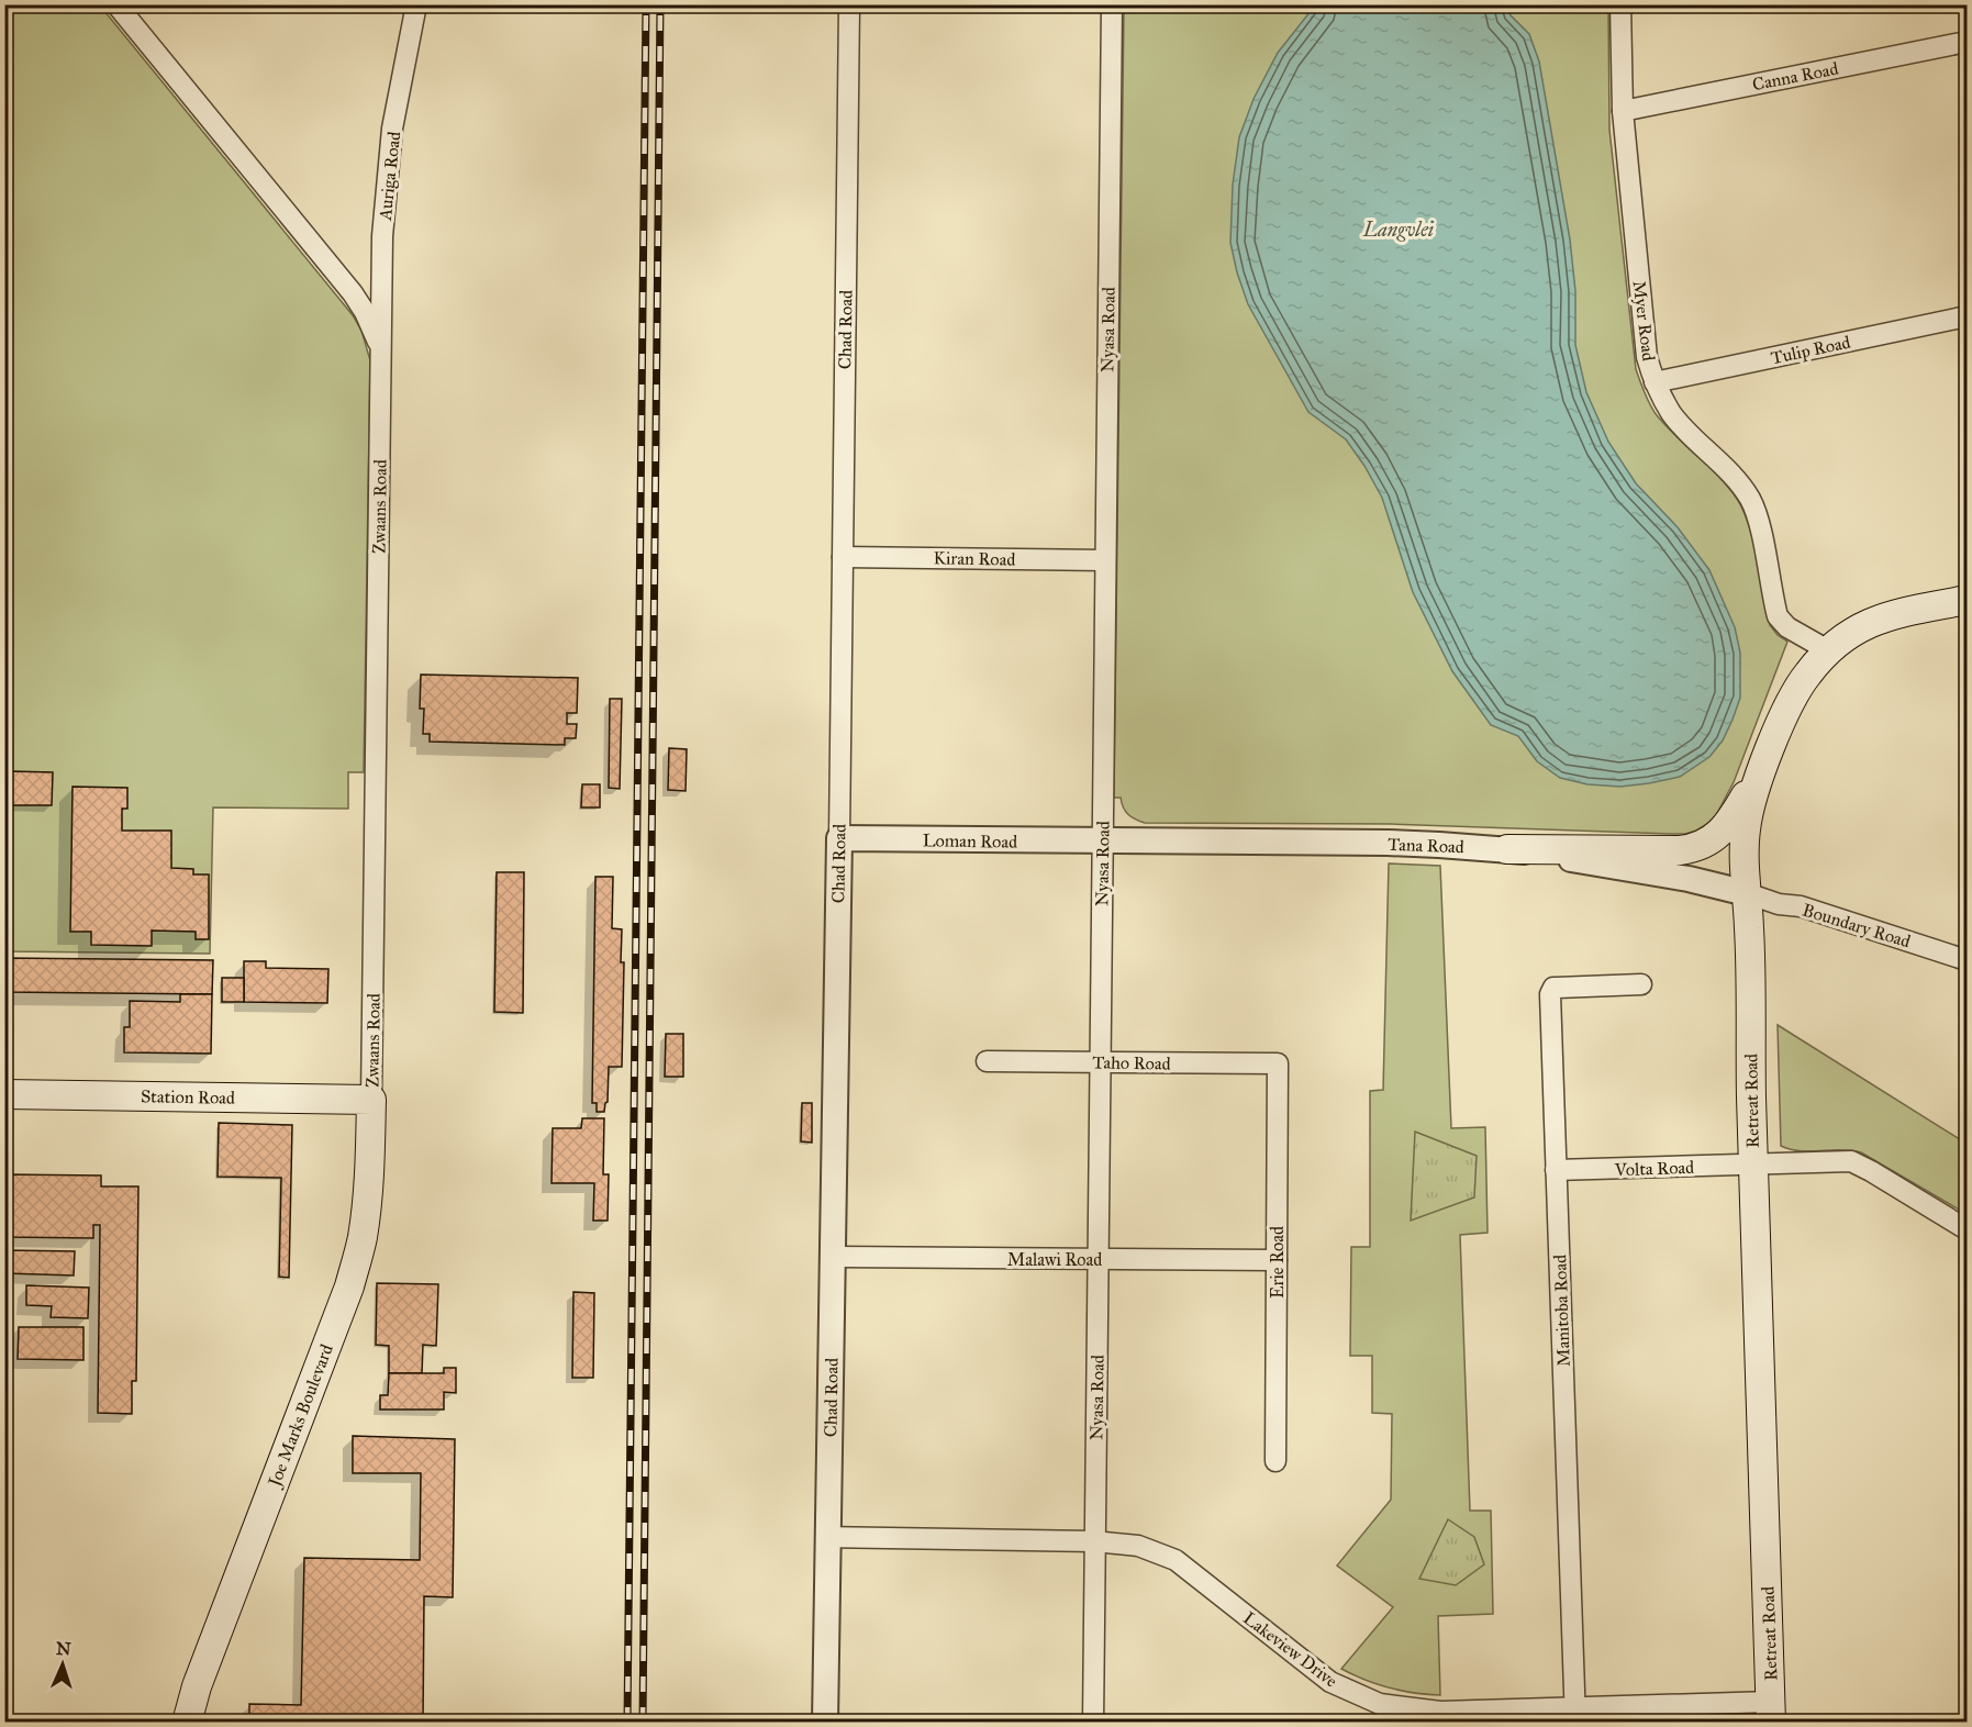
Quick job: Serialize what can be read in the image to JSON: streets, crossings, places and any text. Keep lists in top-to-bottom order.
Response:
{
  "streets": {
    "main road": ["Station Road", "Retreat Road", "Joe Marks Boulevard"],
    "street": [
      "Canna Road",
      "Auriga Road",
      "Myer Road",
      "Chad Road",
      "Nyasa Road",
      "Tulip Road",
      "Zwaans Road",
      "Kiran Road",
      "Loman Road",
      "Tana Road",
      "Boundary Road",
      "Taho Road",
      "Volta Road",
      "Malawi Road",
      "Erie Road",
      "Manitoba Road",
      "Lakeview Drive"
    ]
  },
  "crossings": [
    ["Canna Road", "Myer Road"],
    ["Auriga Road", "Zwaans Road"],
    ["Myer Road", "Tulip Road"],
    ["Myer Road", "Retreat Road"],
    ["Chad Road", "Kiran Road"],
    ["Chad Road", "Loman Road"],
    ["Chad Road", "Malawi Road"],
    ["Chad Road", "Lakeview Drive"],
    ["Nyasa Road", "Kiran Road"],
    ["Nyasa Road", "Loman Road"],
    ["Nyasa Road", "Tana Road"],
    ["Nyasa Road", "Taho Road"],
    ["Nyasa Road", "Malawi Road"],
    ["Nyasa Road", "Lakeview Drive"],
    ["Zwaans Road", "Station Road"],
    ["Zwaans Road", "Joe Marks Boulevard"],
    ["Loman Road", "Tana Road"],
    ["Tana Road", "Boundary Road"],
    ["Tana Road", "Retreat Road"],
    ["Boundary Road", "Retreat Road"],
    ["Taho Road", "Erie Road"],
    ["Station Road", "Joe Marks Boulevard"],
    ["Retreat Road", "Volta Road"],
    ["Retreat Road", "Lakeview Drive"],
    ["Volta Road", "Manitoba Road"],
    ["Malawi Road", "Erie Road"],
    ["Manitoba Road", "Lakeview Drive"]
  ],
  "water": ["Langvlei"],
  "north": "top"
}
